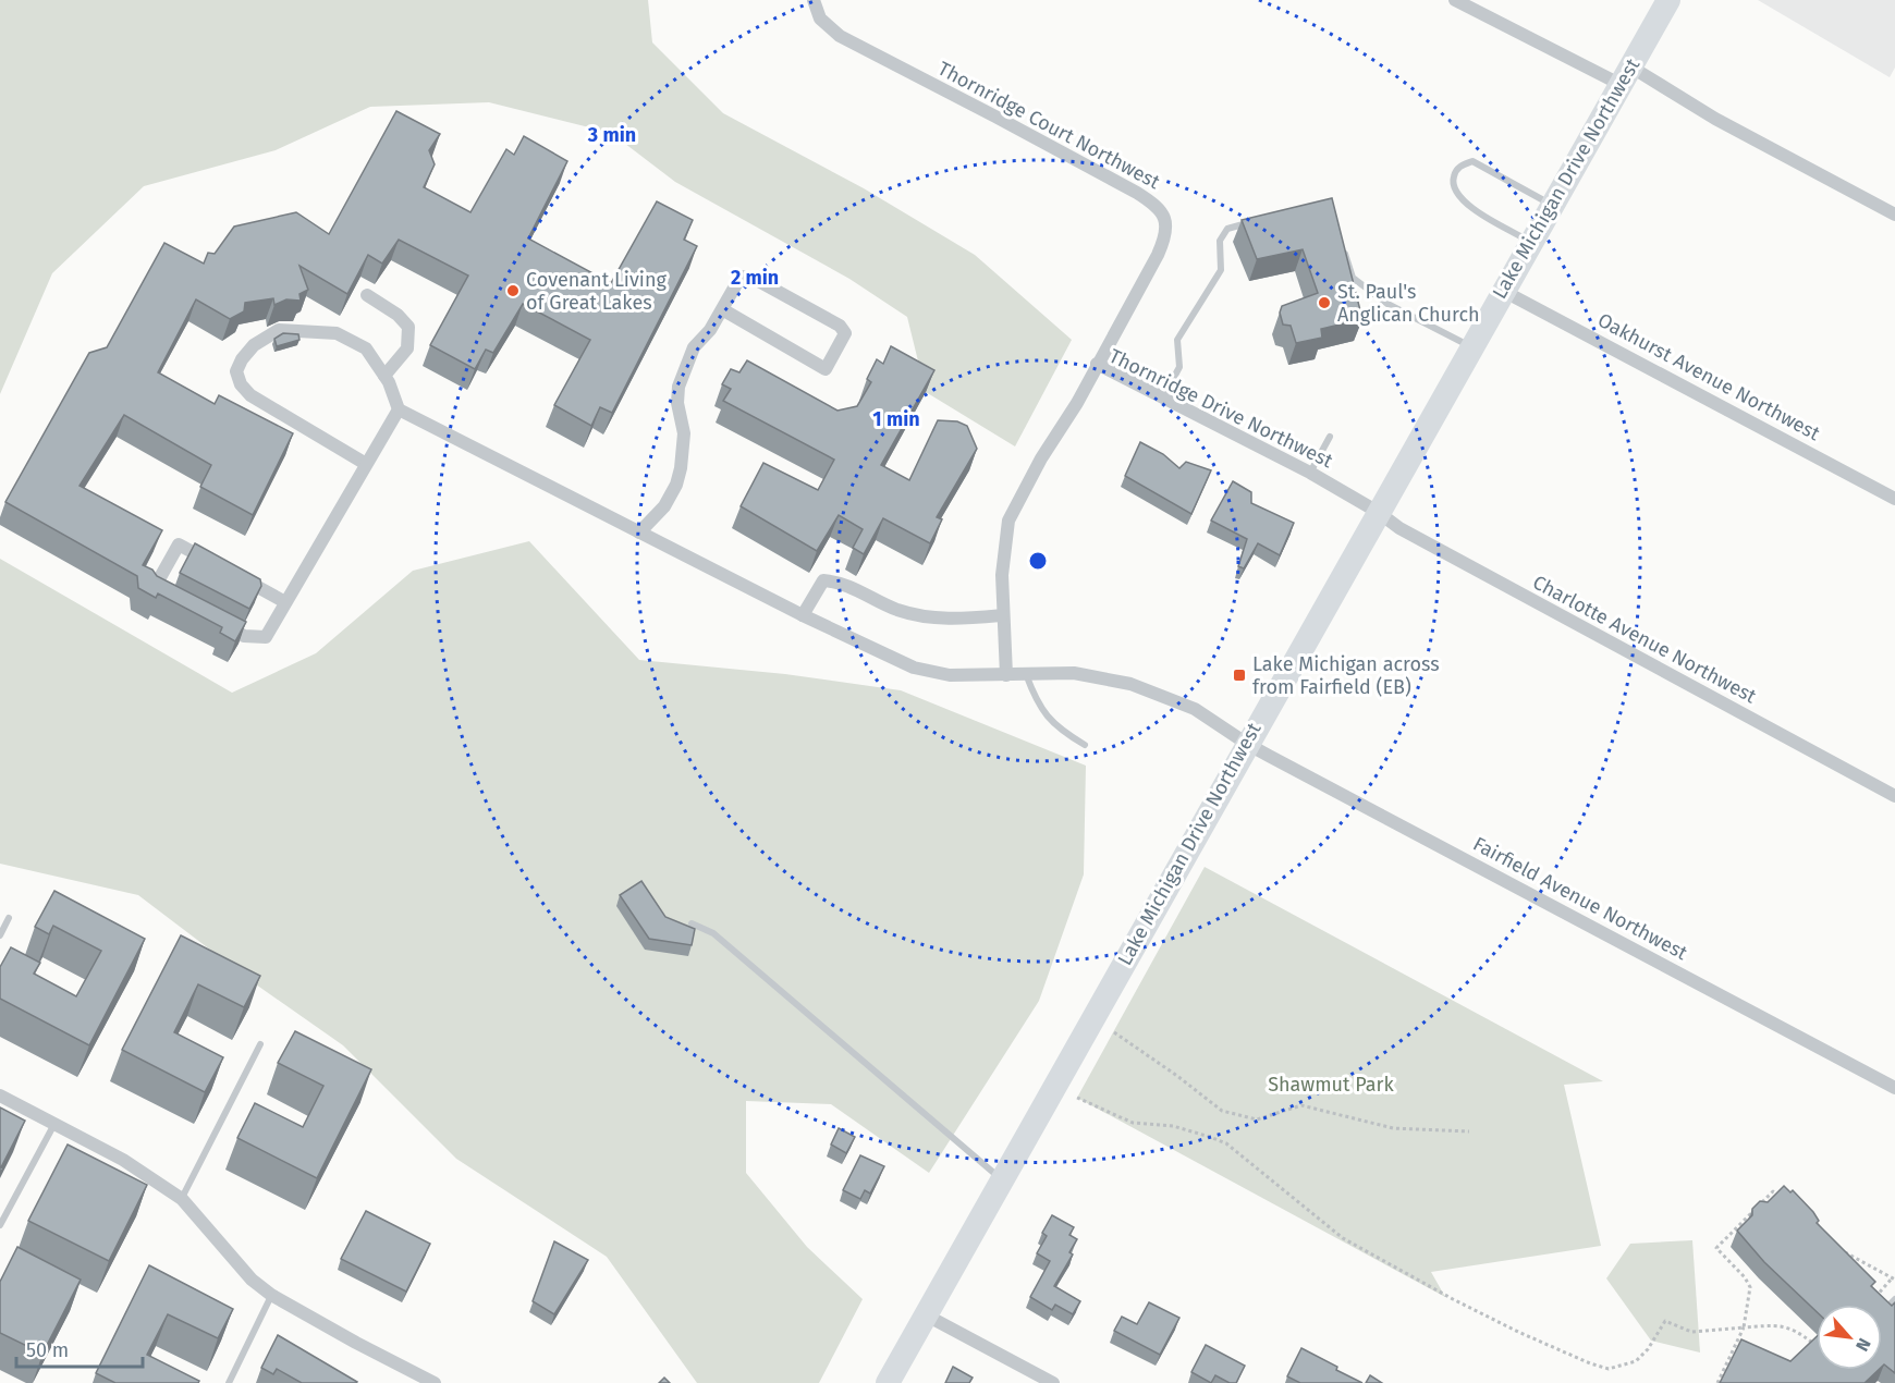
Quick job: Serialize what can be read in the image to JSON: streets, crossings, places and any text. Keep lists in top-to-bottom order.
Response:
{
  "streets": {
    "highway": ["Lake Michigan Drive Northwest"],
    "street": [
      "Thornridge Court Northwest",
      "Oakhurst Avenue Northwest",
      "Thornridge Drive Northwest",
      "Charlotte Avenue Northwest",
      "Fairfield Avenue Northwest"
    ]
  },
  "crossings": [
    ["Thornridge Court Northwest", "Thornridge Drive Northwest"],
    ["Lake Michigan Drive Northwest", "Oakhurst Avenue Northwest"],
    ["Lake Michigan Drive Northwest", "Thornridge Drive Northwest"],
    ["Lake Michigan Drive Northwest", "Charlotte Avenue Northwest"],
    ["Lake Michigan Drive Northwest", "Fairfield Avenue Northwest"],
    ["Thornridge Drive Northwest", "Charlotte Avenue Northwest"],
    ["Thornridge Drive Northwest", "Fairfield Avenue Northwest"]
  ],
  "parks": ["Shawmut Park"],
  "places": {
    "other": ["Covenant Living of Great Lakes", "St. Paul's Anglican Church"],
    "transit": ["Lake Michigan across from Fairfield (EB)"]
  },
  "scale_bar": "50 m",
  "north": "bottom right",
  "rings": ["3 min", "2 min", "1 min"]
}
